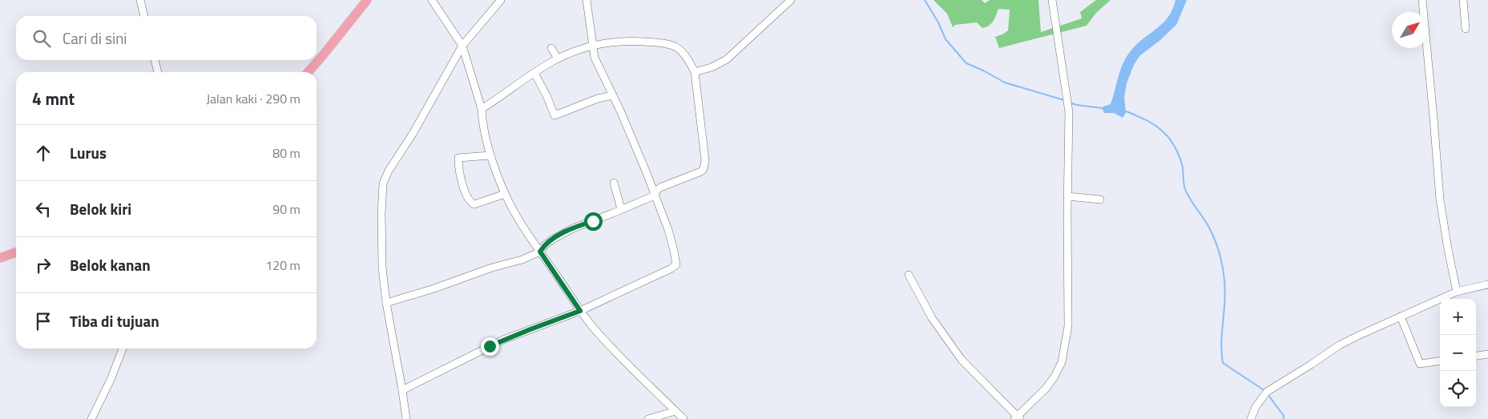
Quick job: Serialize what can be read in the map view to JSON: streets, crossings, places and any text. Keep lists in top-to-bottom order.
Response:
{
  "north": "top right",
  "page": {
    "search": "Cari di sini",
    "heading": ["4 mnt", "Jalan kaki · 290 m"],
    "list": [
      ["Lurus", "80 m"],
      ["Belok kiri", "90 m"],
      ["Belok kanan", "120 m"],
      "Tiba di tujuan"
    ],
    "map_buttons": ["+", "−"]
  }
}
